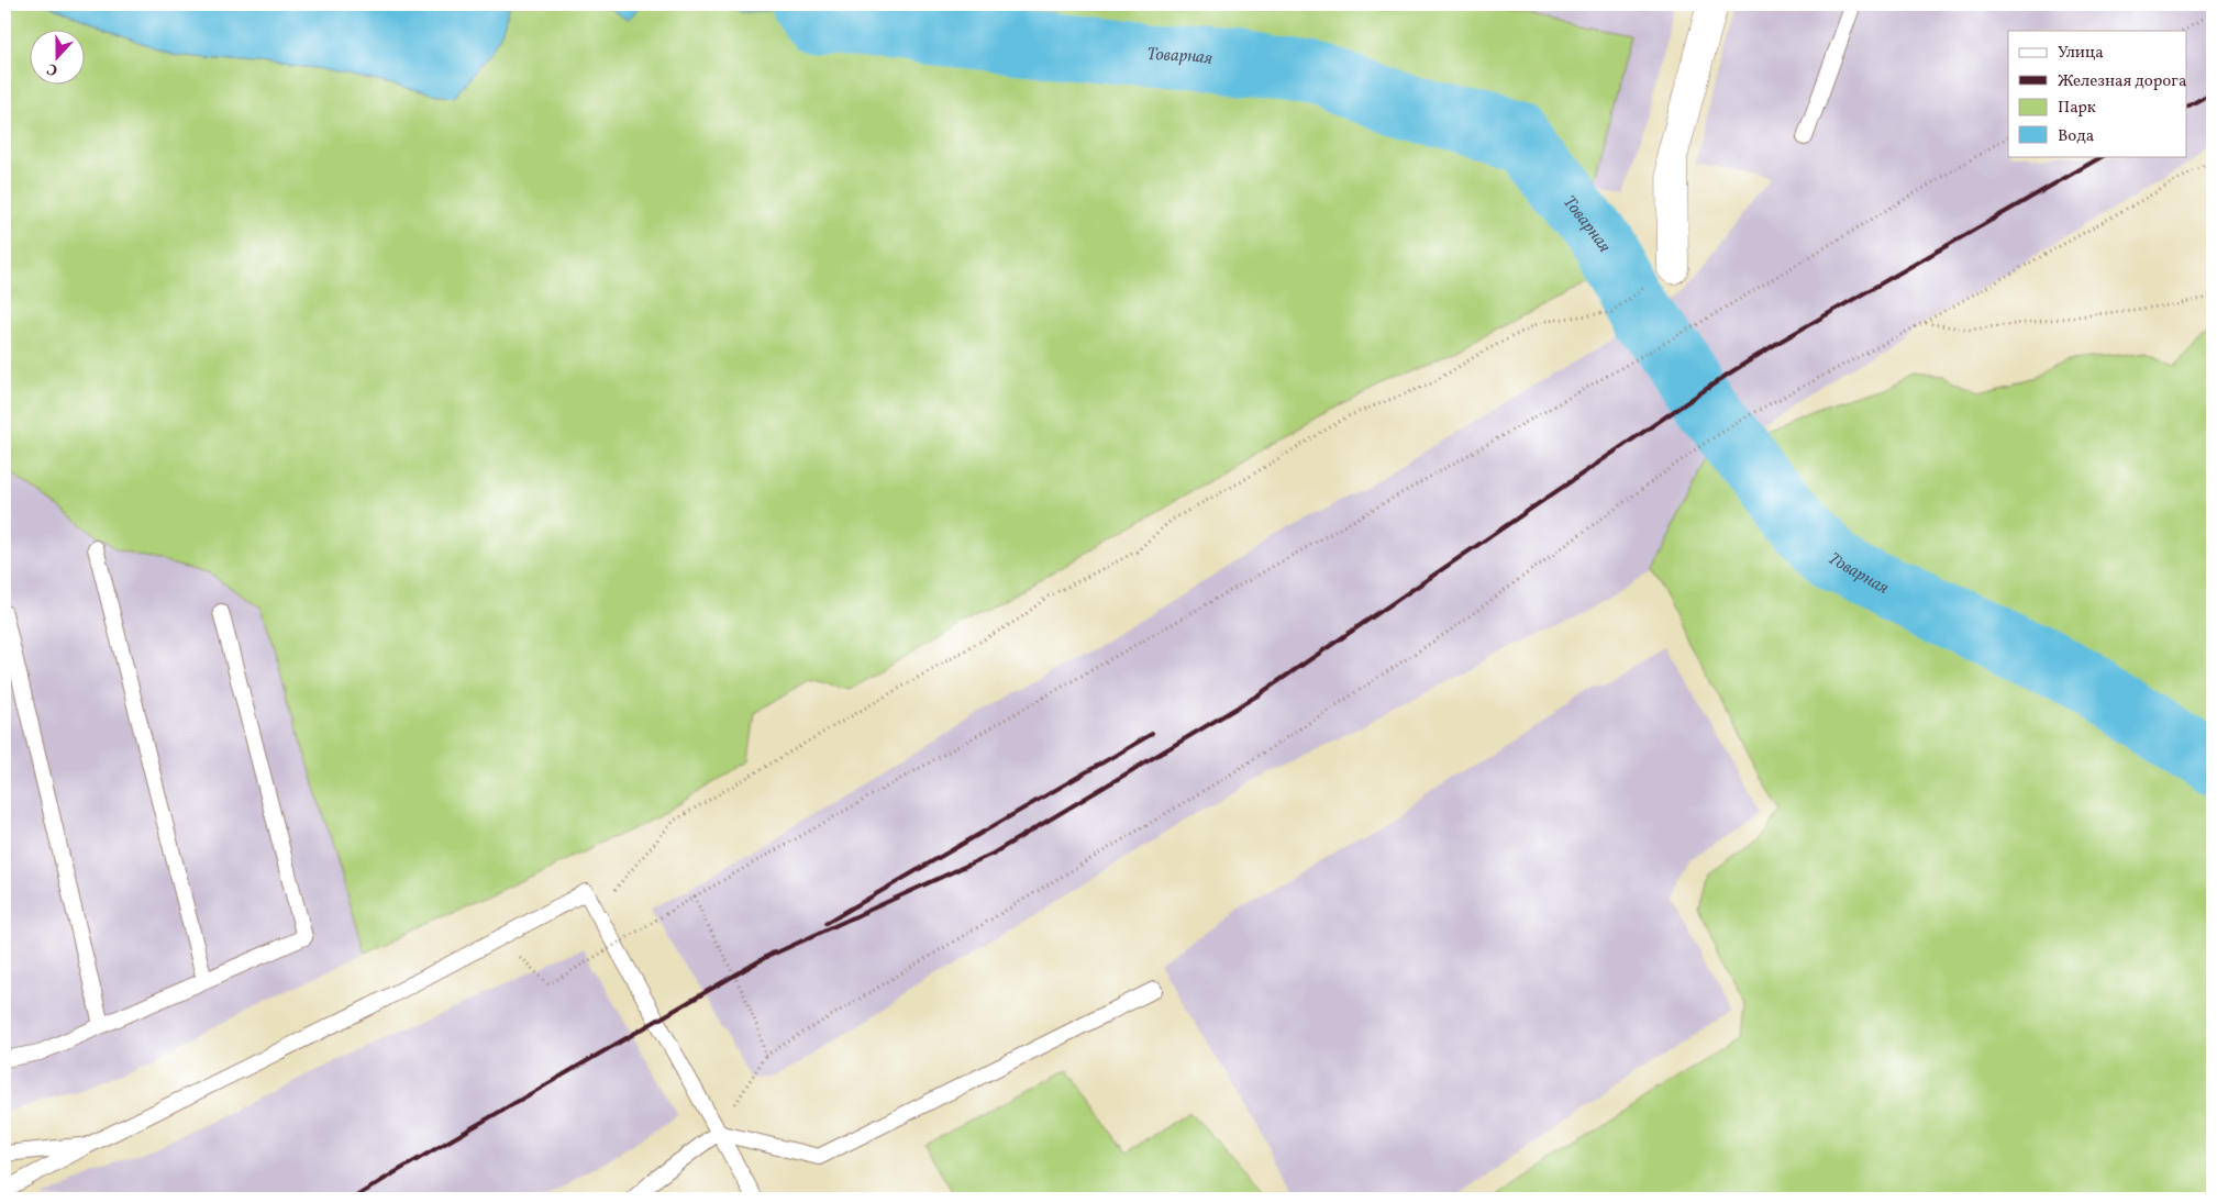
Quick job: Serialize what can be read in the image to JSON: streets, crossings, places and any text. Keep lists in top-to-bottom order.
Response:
{
  "water": ["Товарная"],
  "legend": [
    "Улица",
    "Железная дорога",
    "Парк",
    "Вода"
  ],
  "north": "bottom"
}
